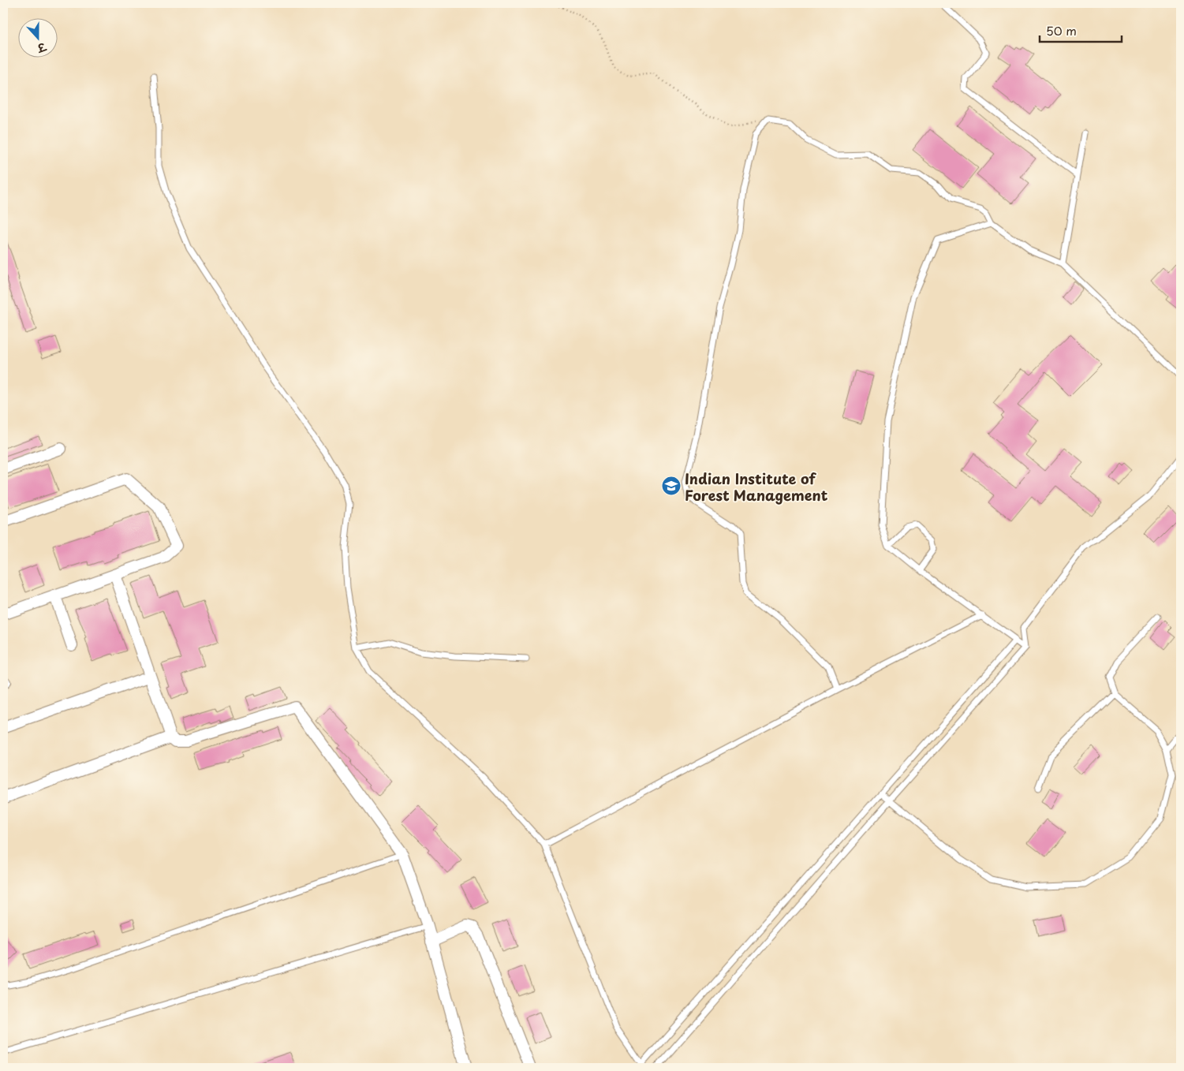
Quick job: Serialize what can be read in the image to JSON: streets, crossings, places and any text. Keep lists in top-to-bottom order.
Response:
{
  "places": {
    "school or university": ["Indian Institute of Forest Management"]
  },
  "scale_bar": "50 m",
  "north": "bottom"
}
